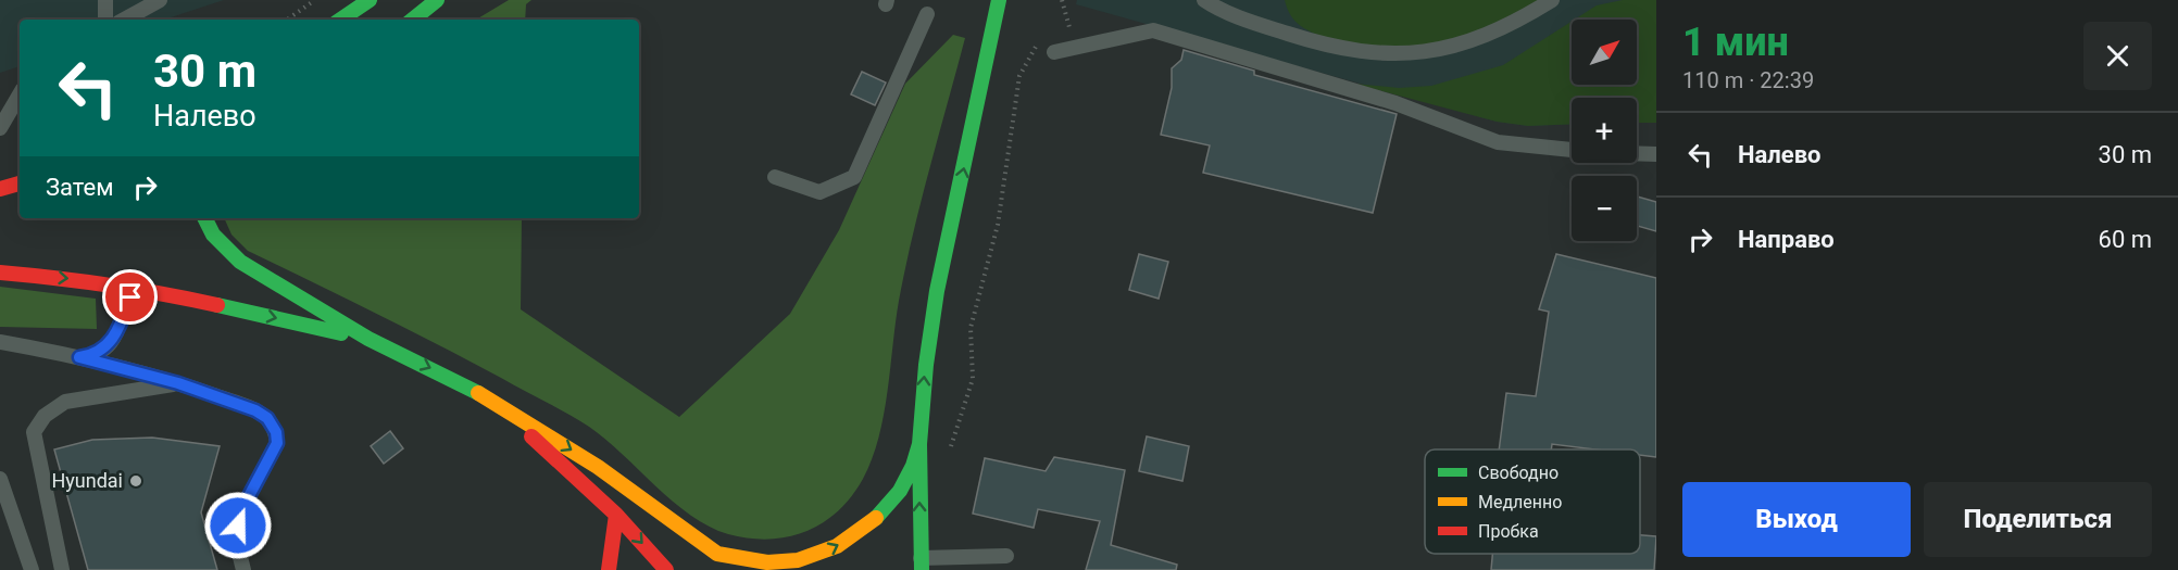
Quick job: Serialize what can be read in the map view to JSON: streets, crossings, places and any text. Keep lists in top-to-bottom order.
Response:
{
  "places": ["Hyundai"],
  "legend": ["Свободно", "Медленно", "Пробка"],
  "north": "top right",
  "page": {
    "heading": ["1 мин", "110 m · 22:39"],
    "map_buttons": ["+", "−"],
    "turn": ["30 m", "Налево"],
    "list": [
      {
        "name": "Налево",
        "value": "30 m"
      },
      {
        "name": "Направо",
        "value": "60 m"
      }
    ],
    "then": "Затем",
    "buttons": ["Выход", "Поделиться"]
  }
}
